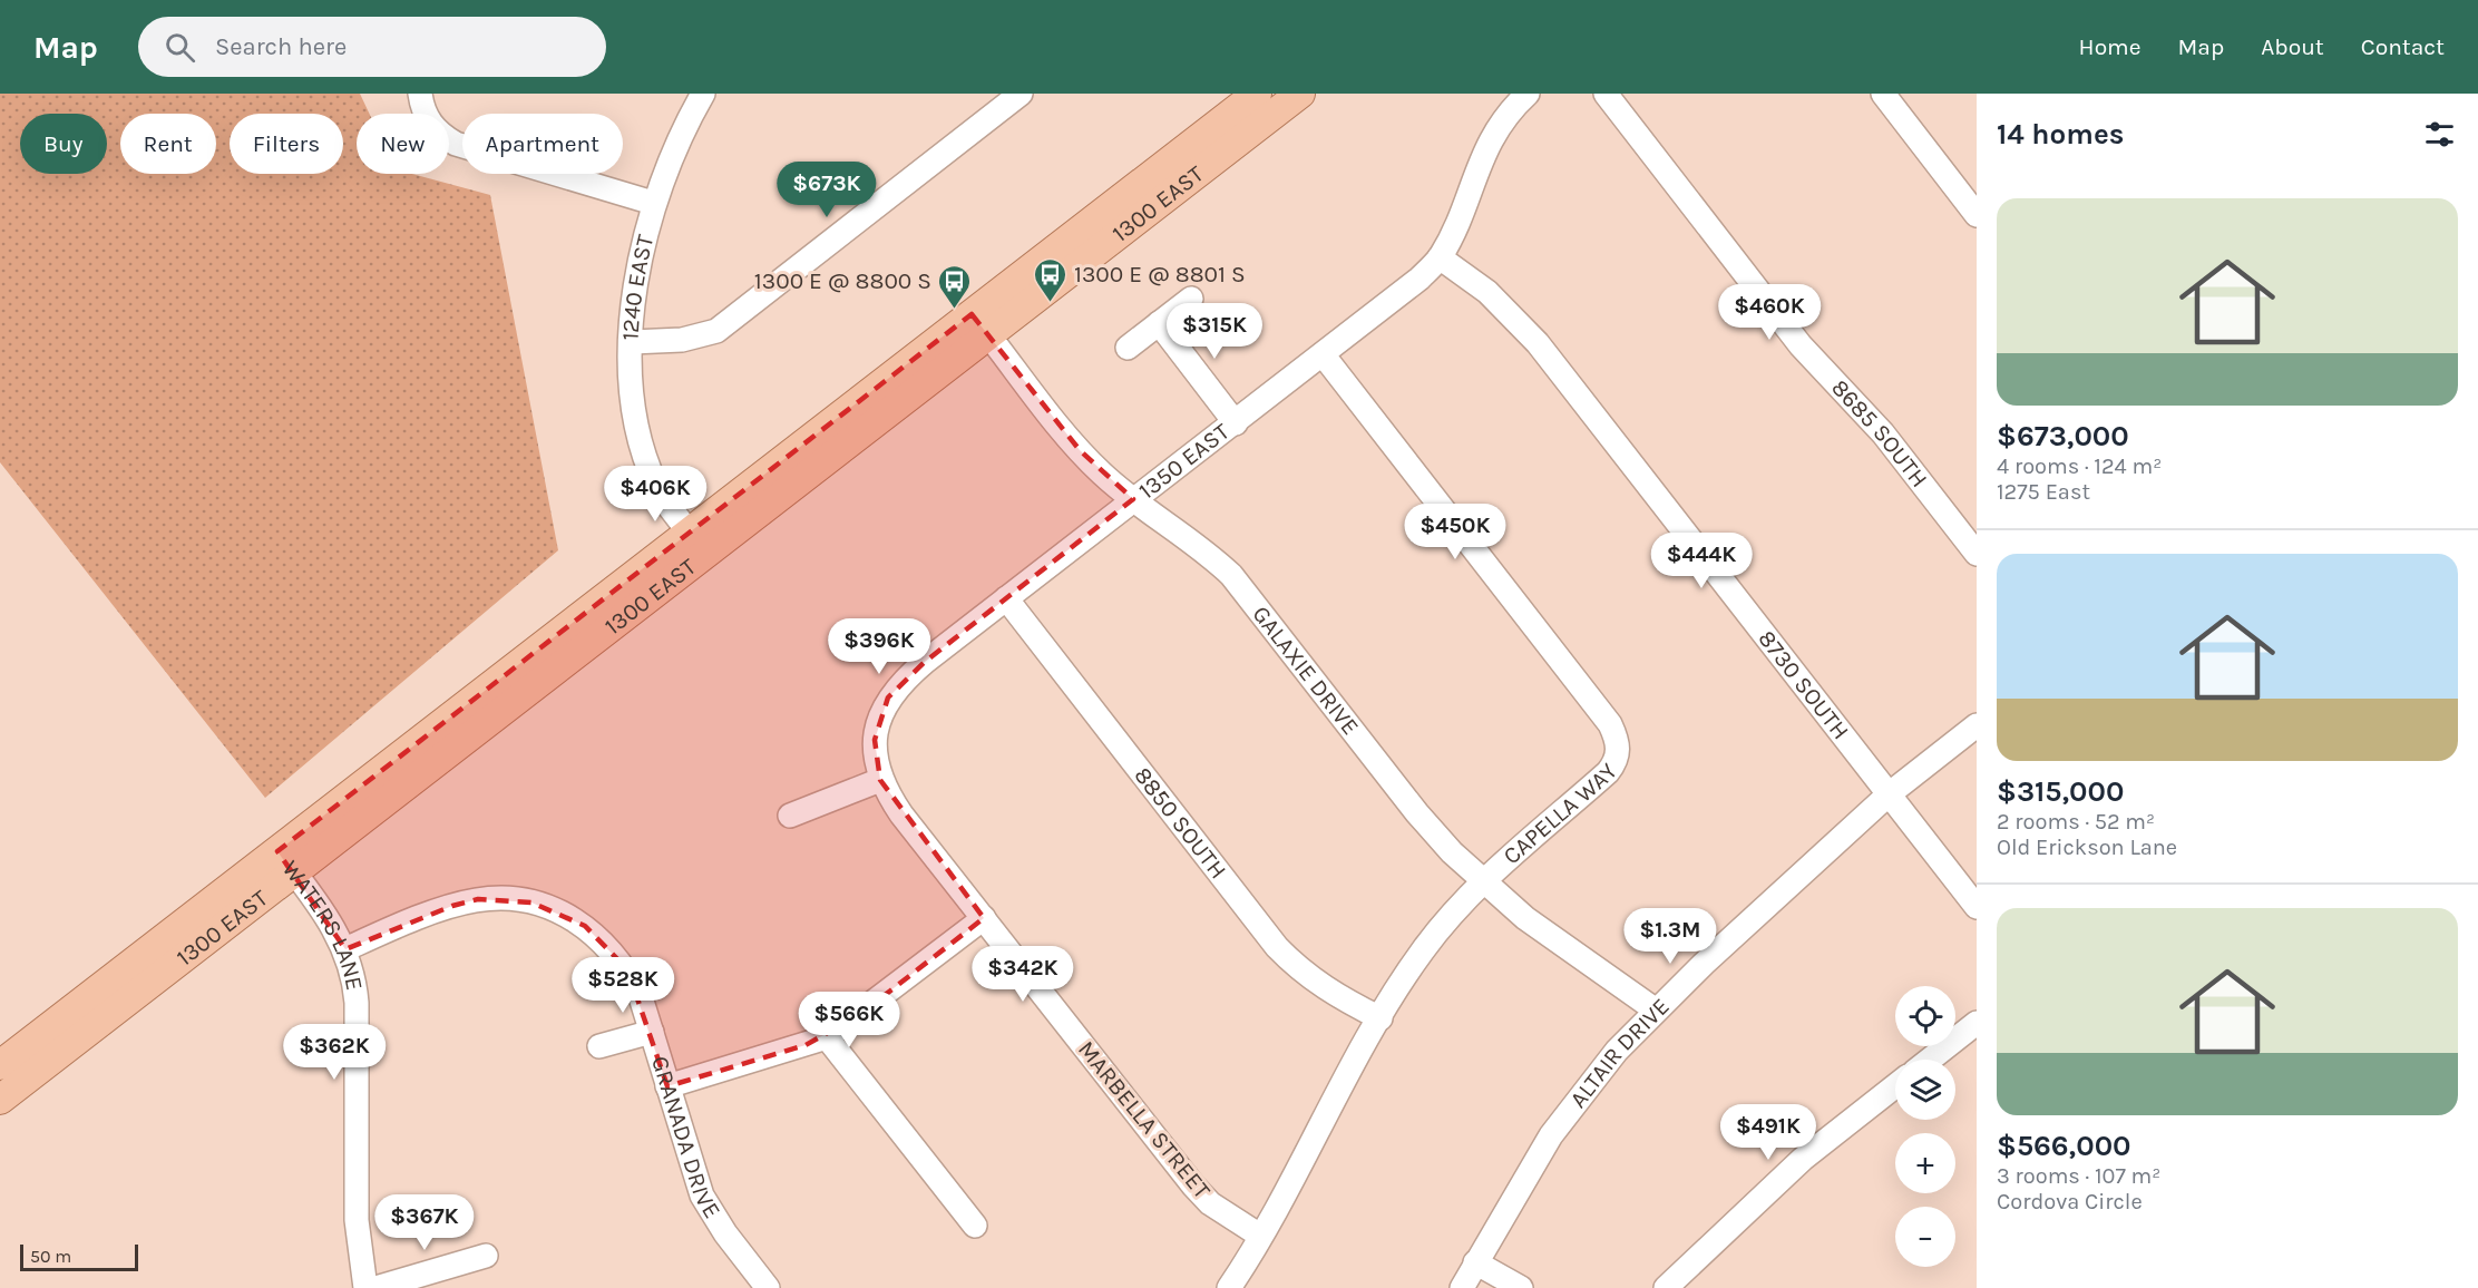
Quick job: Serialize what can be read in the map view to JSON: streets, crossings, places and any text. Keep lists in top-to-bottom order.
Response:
{
  "streets": {
    "main road": ["1300 EAST"],
    "street": [
      "1240 EAST",
      "8685 SOUTH",
      "1350 EAST",
      "GALAXIE DRIVE",
      "8730 SOUTH",
      "CAPELLA WAY",
      "8850 SOUTH",
      "WATERS LANE",
      "ALTAIR DRIVE",
      "MARBELLA STREET",
      "GRANADA DRIVE"
    ]
  },
  "crossings": [
    ["1300 EAST", "1240 EAST"],
    ["1300 EAST", "GALAXIE DRIVE"],
    ["1300 EAST", "WATERS LANE"],
    ["1350 EAST", "GALAXIE DRIVE"],
    ["1350 EAST", "8730 SOUTH"],
    ["1350 EAST", "CAPELLA WAY"],
    ["1350 EAST", "8850 SOUTH"],
    ["1350 EAST", "MARBELLA STREET"],
    ["GALAXIE DRIVE", "CAPELLA WAY"],
    ["GALAXIE DRIVE", "ALTAIR DRIVE"],
    ["8730 SOUTH", "ALTAIR DRIVE"],
    ["CAPELLA WAY", "8850 SOUTH"],
    ["CAPELLA WAY", "MARBELLA STREET"],
    ["WATERS LANE", "GRANADA DRIVE"]
  ],
  "places": {
    "bus stop": ["1300 E @ 8801 S", "1300 E @ 8800 S"]
  },
  "scale_bar": "50 m",
  "page": {
    "header": "Map",
    "search": "Search here",
    "nav": [
      "Home",
      "Map",
      "About",
      "Contact"
    ],
    "heading": "14 homes",
    "chip": [
      "Buy",
      "Rent",
      "Filters",
      "New",
      "Apartment"
    ],
    "price": [
      "$673K",
      "$460K",
      "$315K",
      "$406K",
      "$450K",
      "$444K",
      "$396K",
      "$1.3M",
      "$342K",
      "$528K",
      "$566K",
      "$362K",
      "$491K",
      "$367K"
    ],
    "list": [
      {
        "name": "$673,000",
        "note": "4 rooms · 124 m² · 1275 East"
      },
      {
        "name": "$315,000",
        "note": "2 rooms · 52 m² · Old Erickson Lane"
      },
      {
        "name": "$566,000",
        "note": "3 rooms · 107 m² · Cordova Circle"
      }
    ],
    "map_buttons": ["+", "−"],
    "scale": "50 m"
  }
}
